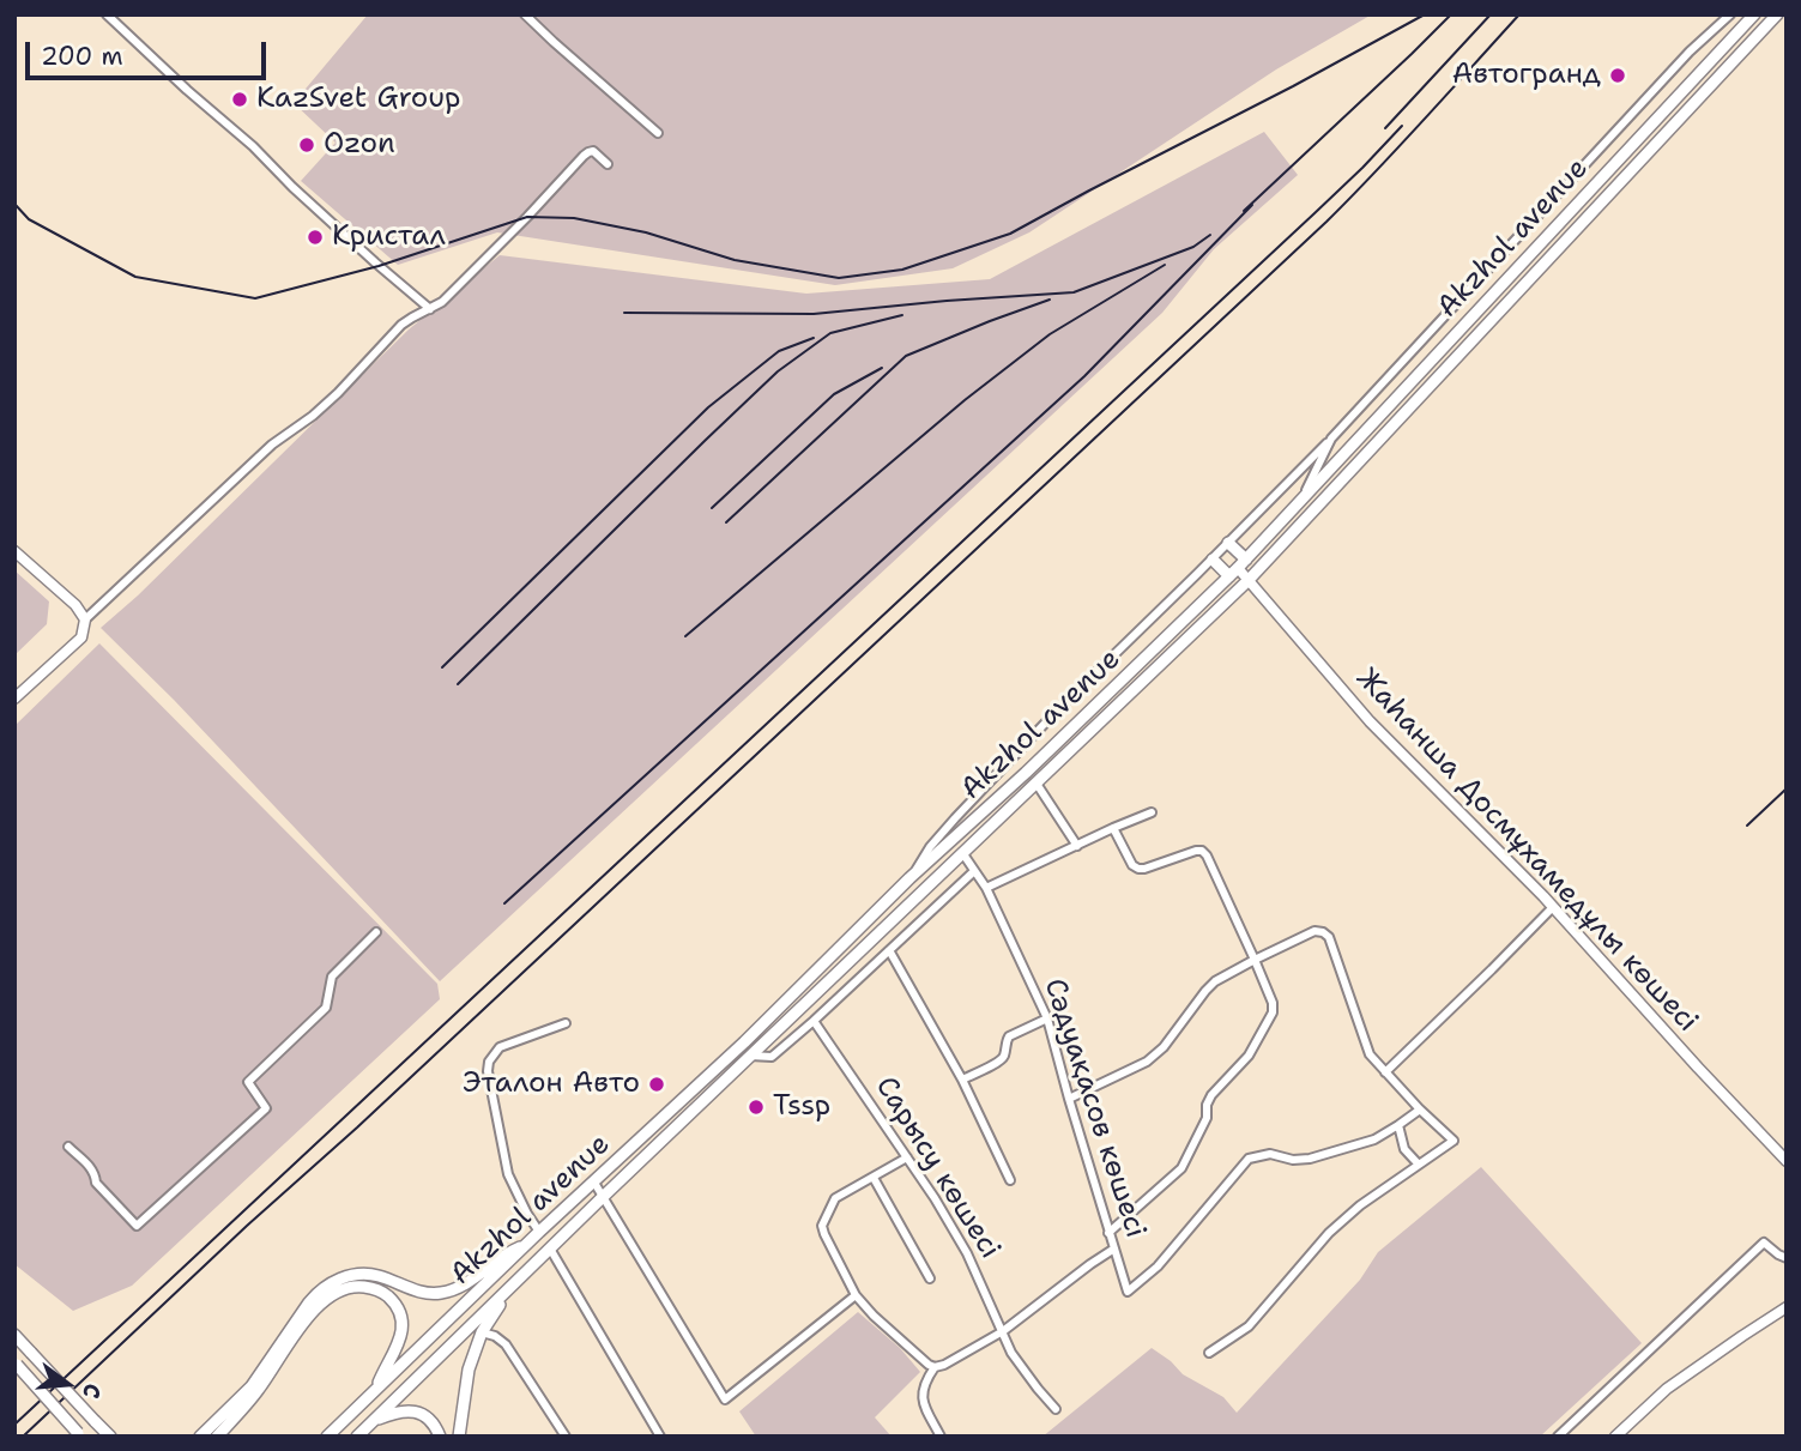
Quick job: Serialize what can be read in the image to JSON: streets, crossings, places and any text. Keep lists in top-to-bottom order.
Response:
{
  "streets": {
    "main road": ["Akzhol avenue"],
    "street": ["Жаһанша Досмұхамедұлы көшесі", "Сәдуақасов көшесі", "Сарысу көшесі"]
  },
  "crossings": [
    ["Akzhol avenue", "Жаһанша Досмұхамедұлы көшесі"],
    ["Akzhol avenue", "Сәдуақасов көшесі"]
  ],
  "places": [
    "Автогранд",
    "KazSvet Group",
    "Ozon",
    "Кристал",
    "Эталон Авто",
    "Tssp"
  ],
  "scale_bar": "200 m",
  "north": "right"
}
